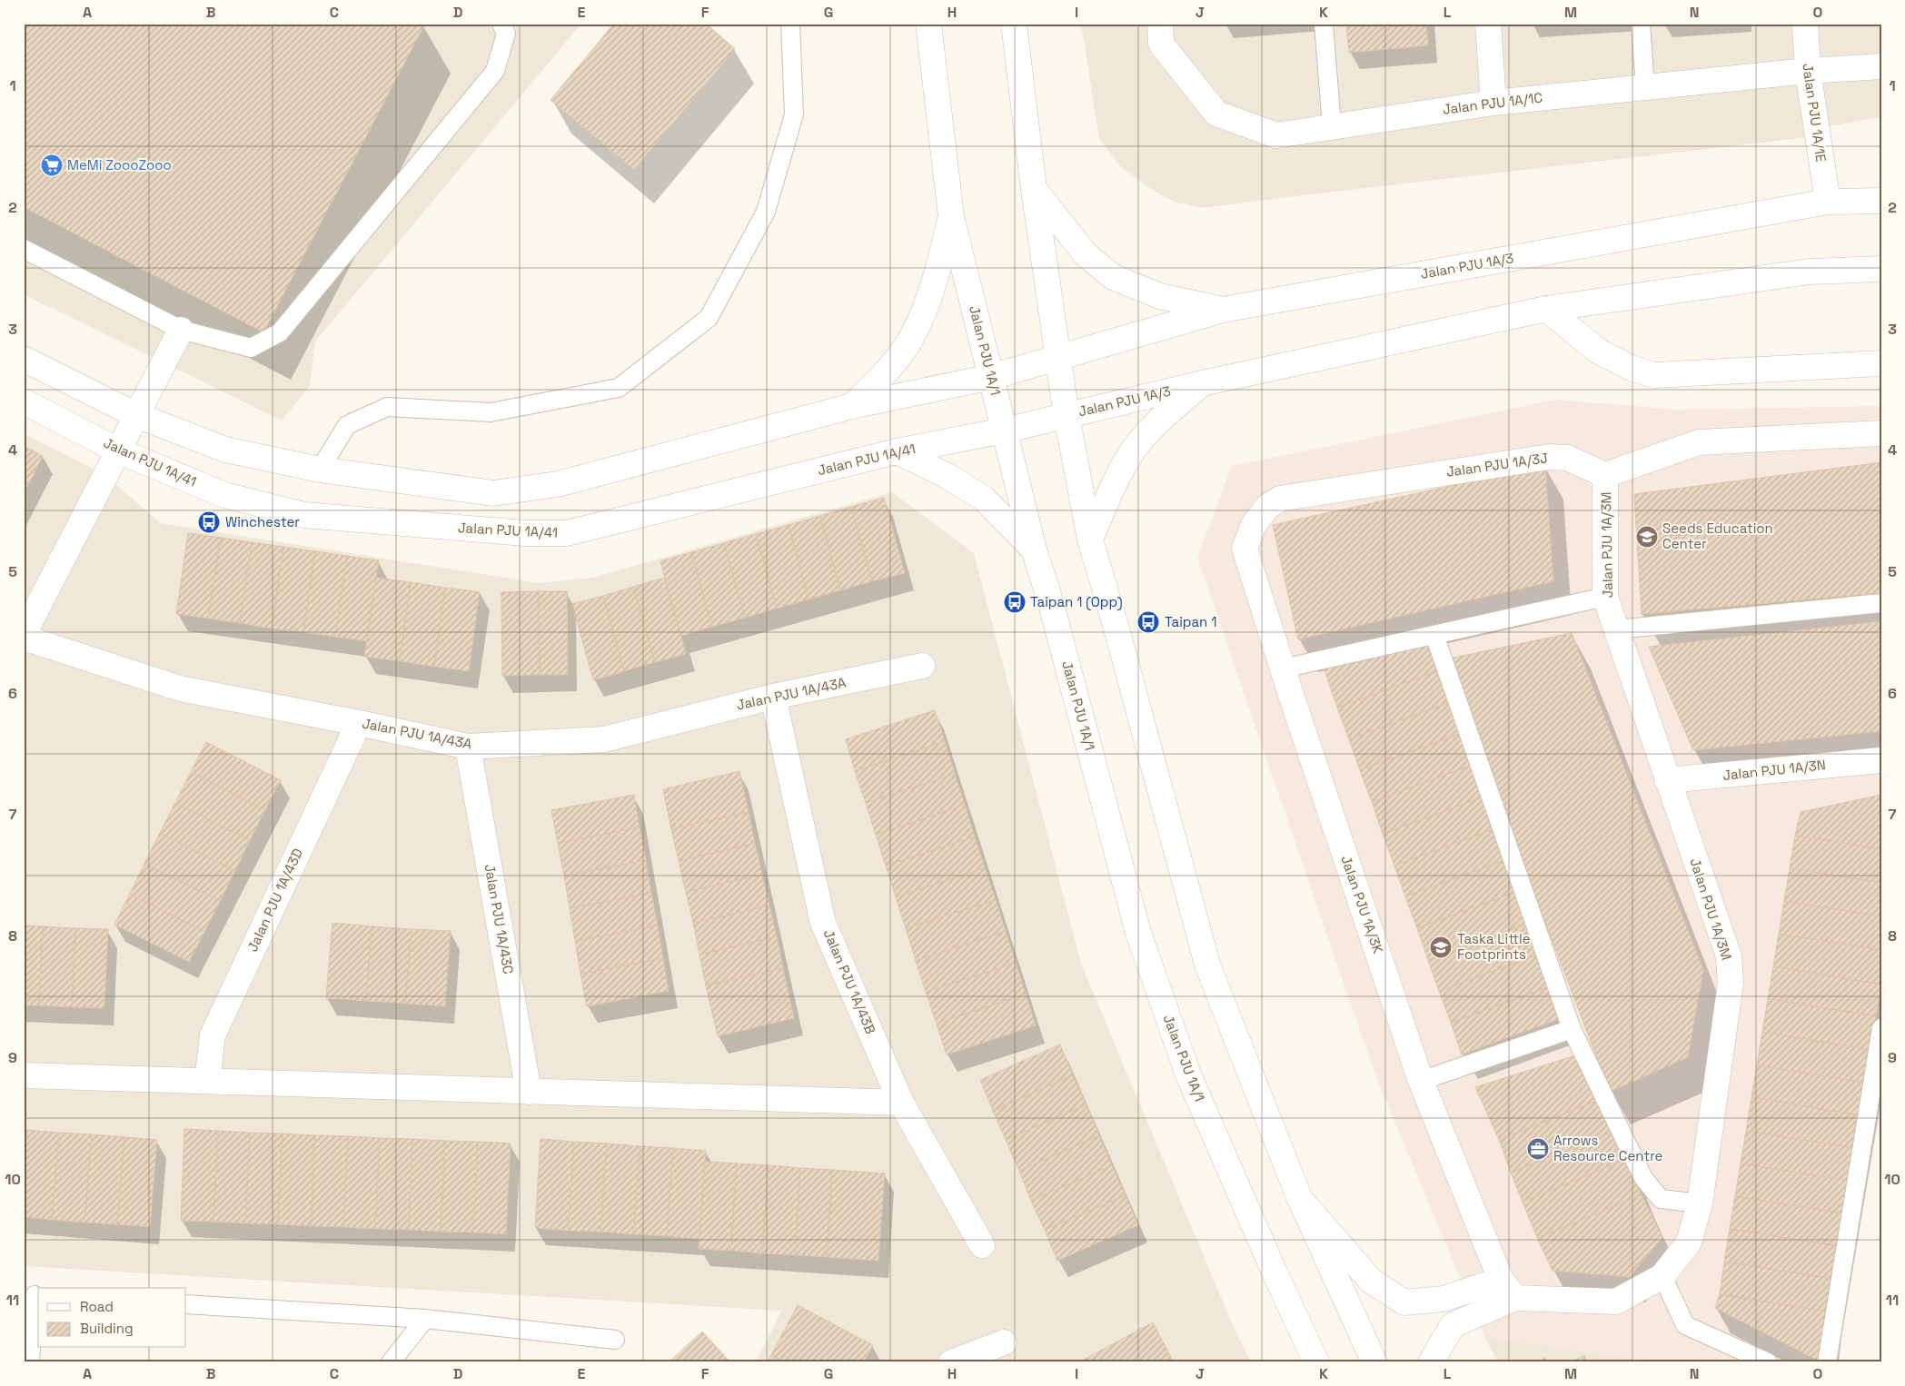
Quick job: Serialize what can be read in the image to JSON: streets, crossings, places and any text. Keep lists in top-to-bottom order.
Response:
{
  "streets": {
    "street": [
      "Jalan PJU 1A/1C",
      "Jalan PJU 1A/1E",
      "Jalan PJU 1A/3",
      "Jalan PJU 1A/1",
      "Jalan PJU 1A/41",
      "Jalan PJU 1A/3J",
      "Jalan PJU 1A/3M",
      "Jalan PJU 1A/43A",
      "Jalan PJU 1A/3N",
      "Jalan PJU 1A/43D",
      "Jalan PJU 1A/3K",
      "Jalan PJU 1A/43C",
      "Jalan PJU 1A/43B"
    ]
  },
  "crossings": [
    ["Jalan PJU 1A/1C", "Jalan PJU 1A/1E"],
    ["Jalan PJU 1A/1E", "Jalan PJU 1A/3"],
    ["Jalan PJU 1A/3", "Jalan PJU 1A/1"],
    ["Jalan PJU 1A/3", "Jalan PJU 1A/41"],
    ["Jalan PJU 1A/1", "Jalan PJU 1A/41"],
    ["Jalan PJU 1A/3J", "Jalan PJU 1A/3M"],
    ["Jalan PJU 1A/3J", "Jalan PJU 1A/3K"],
    ["Jalan PJU 1A/3M", "Jalan PJU 1A/3N"],
    ["Jalan PJU 1A/3M", "Jalan PJU 1A/3K"],
    ["Jalan PJU 1A/43A", "Jalan PJU 1A/43D"],
    ["Jalan PJU 1A/43A", "Jalan PJU 1A/43C"],
    ["Jalan PJU 1A/43A", "Jalan PJU 1A/43B"]
  ],
  "places": {
    "supermarket": ["MeMi ZoooZooo"],
    "bus stop": ["Winchester", "Taipan 1 (Opp)", "Taipan 1"],
    "school or university": ["Seeds Education Center", "Taska Little Footprints"],
    "office": ["Arrows Resource Centre"]
  },
  "legend": ["Road", "Building"],
  "grid": {
    "columns": [
      "A",
      "B",
      "C",
      "D",
      "E",
      "F",
      "G",
      "H",
      "I",
      "J",
      "K",
      "L",
      "M",
      "N",
      "O"
    ],
    "rows": [
      "1",
      "2",
      "3",
      "4",
      "5",
      "6",
      "7",
      "8",
      "9",
      "10",
      "11"
    ]
  }
}
